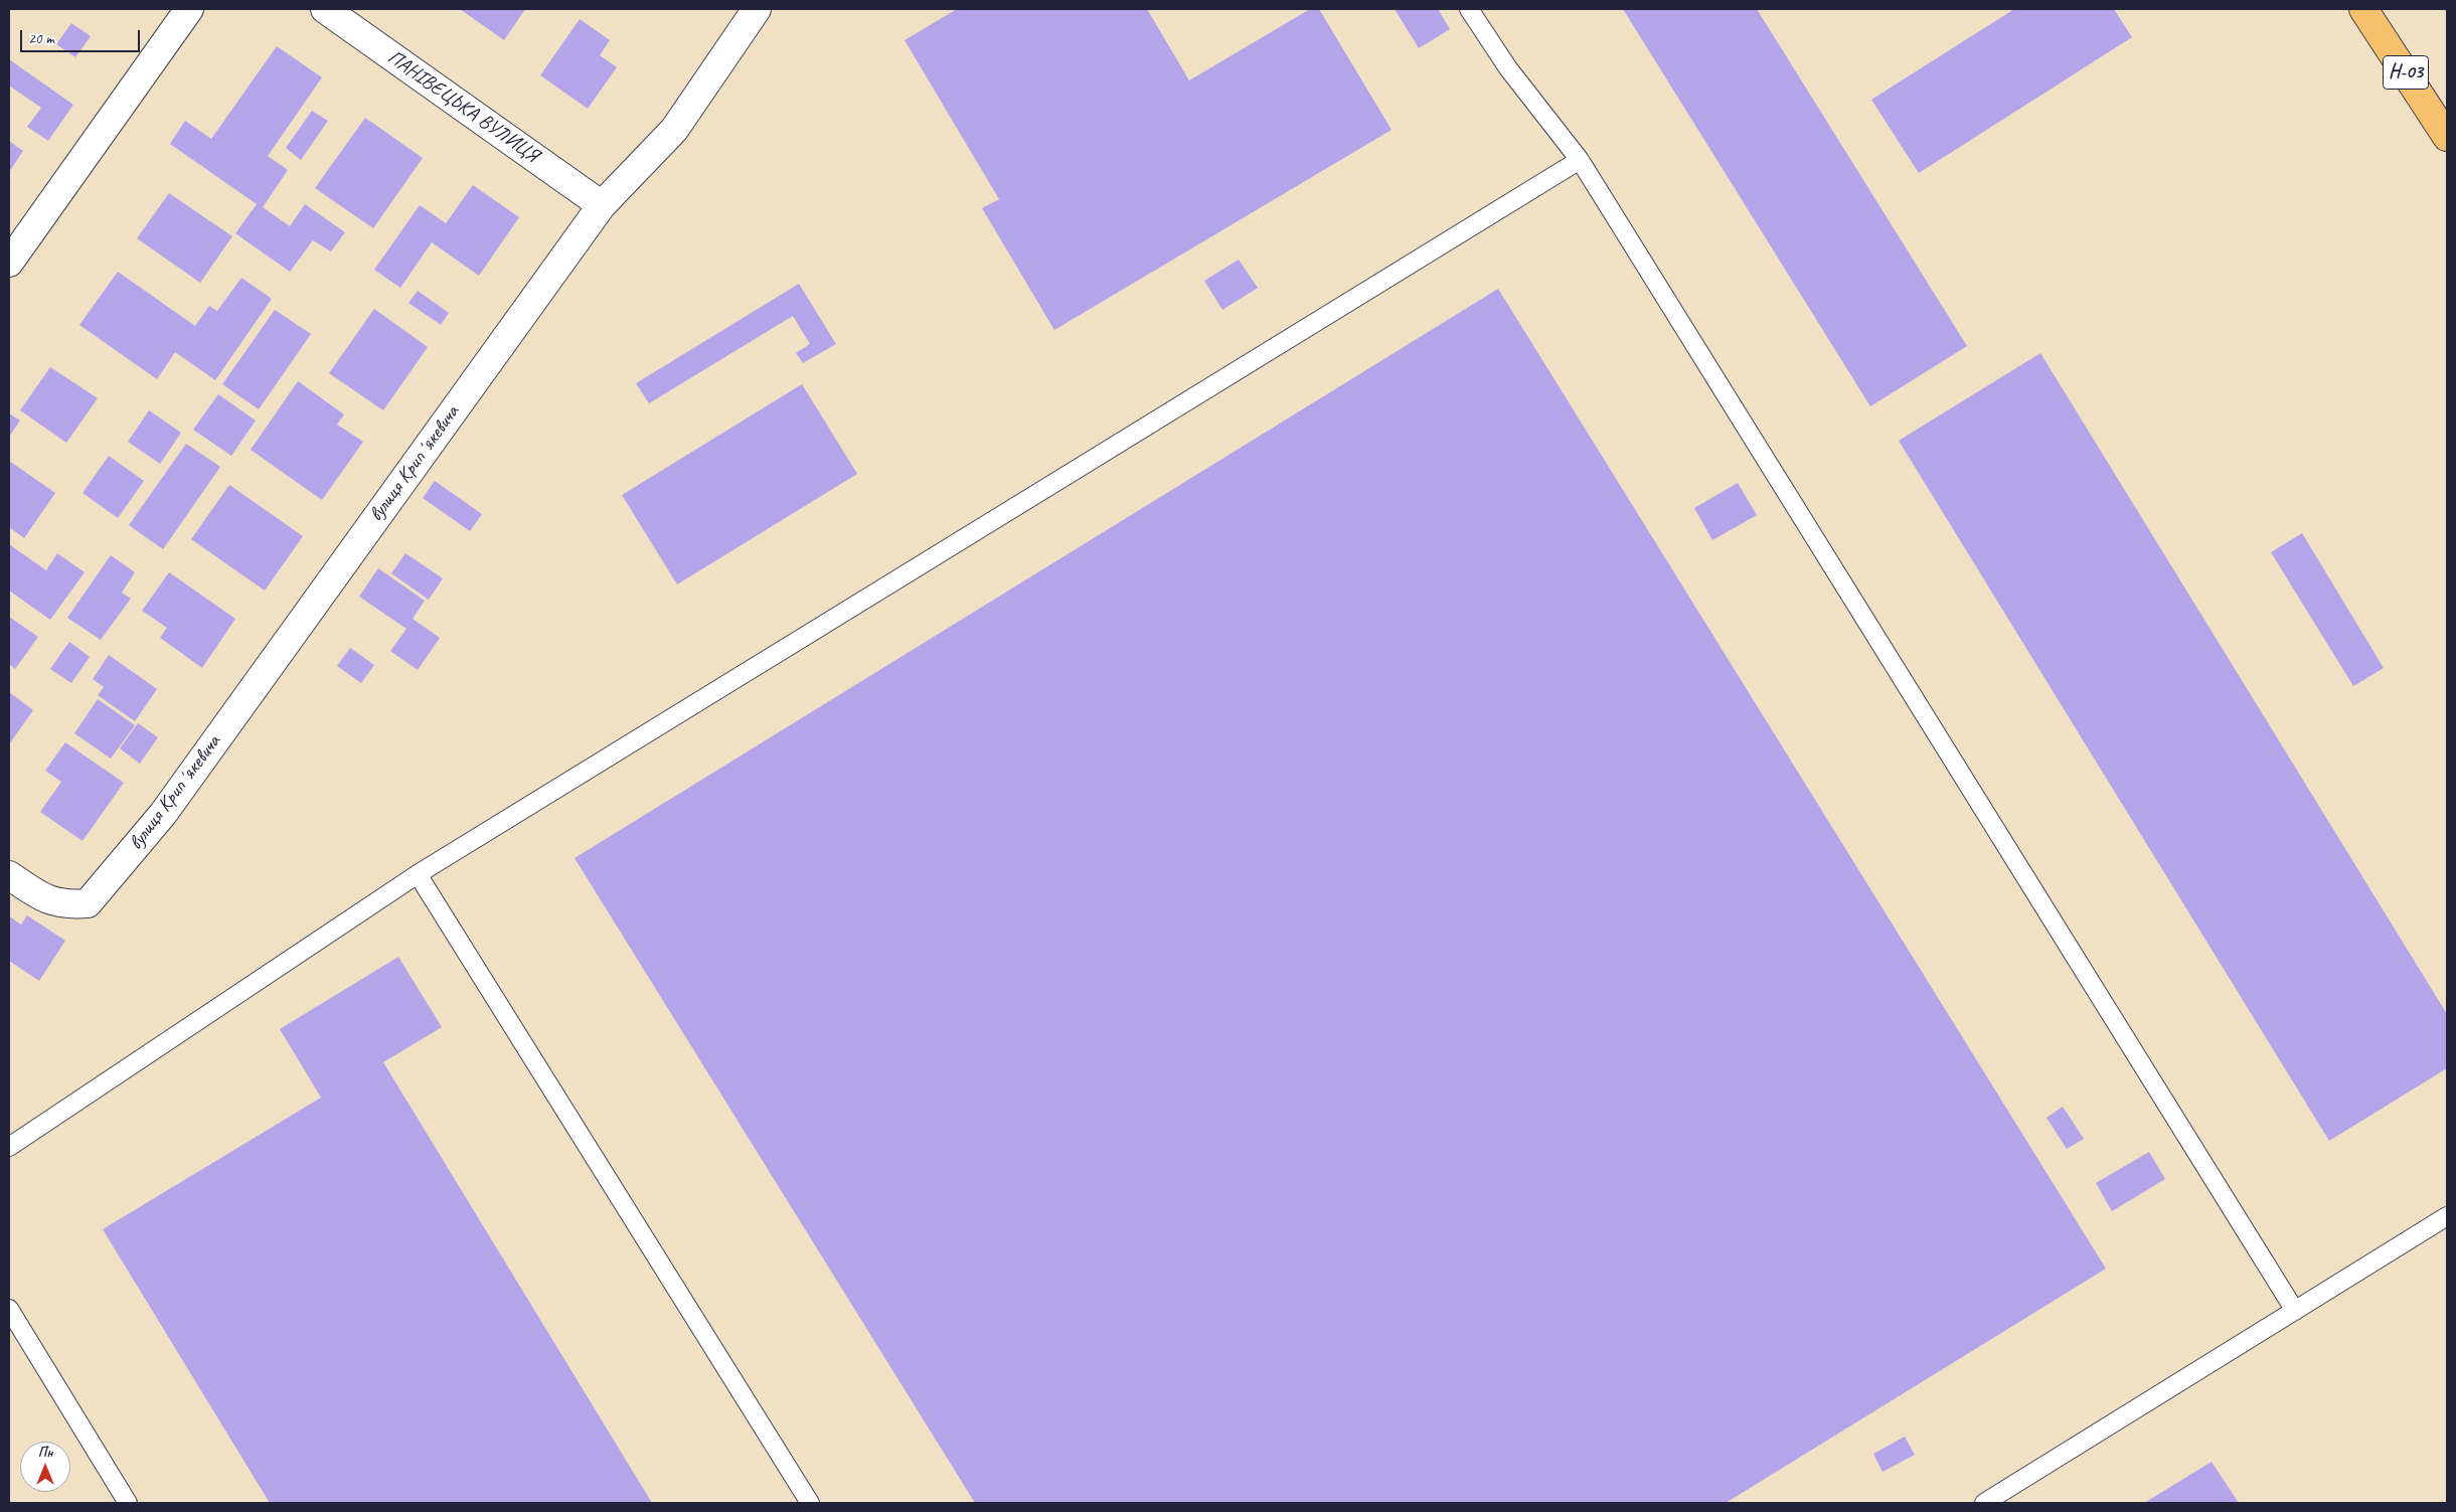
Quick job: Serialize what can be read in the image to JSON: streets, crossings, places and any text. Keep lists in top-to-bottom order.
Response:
{
  "streets": {
    "main road": ["Н-03"],
    "street": ["ПАНІВЕЦЬКА ВУЛИЦЯ", "вулиця Крипʼякевича"]
  },
  "crossings": [
    ["ПАНІВЕЦЬКА ВУЛИЦЯ", "вулиця Крипʼякевича"]
  ],
  "scale_bar": "20 m",
  "north": "top"
}
